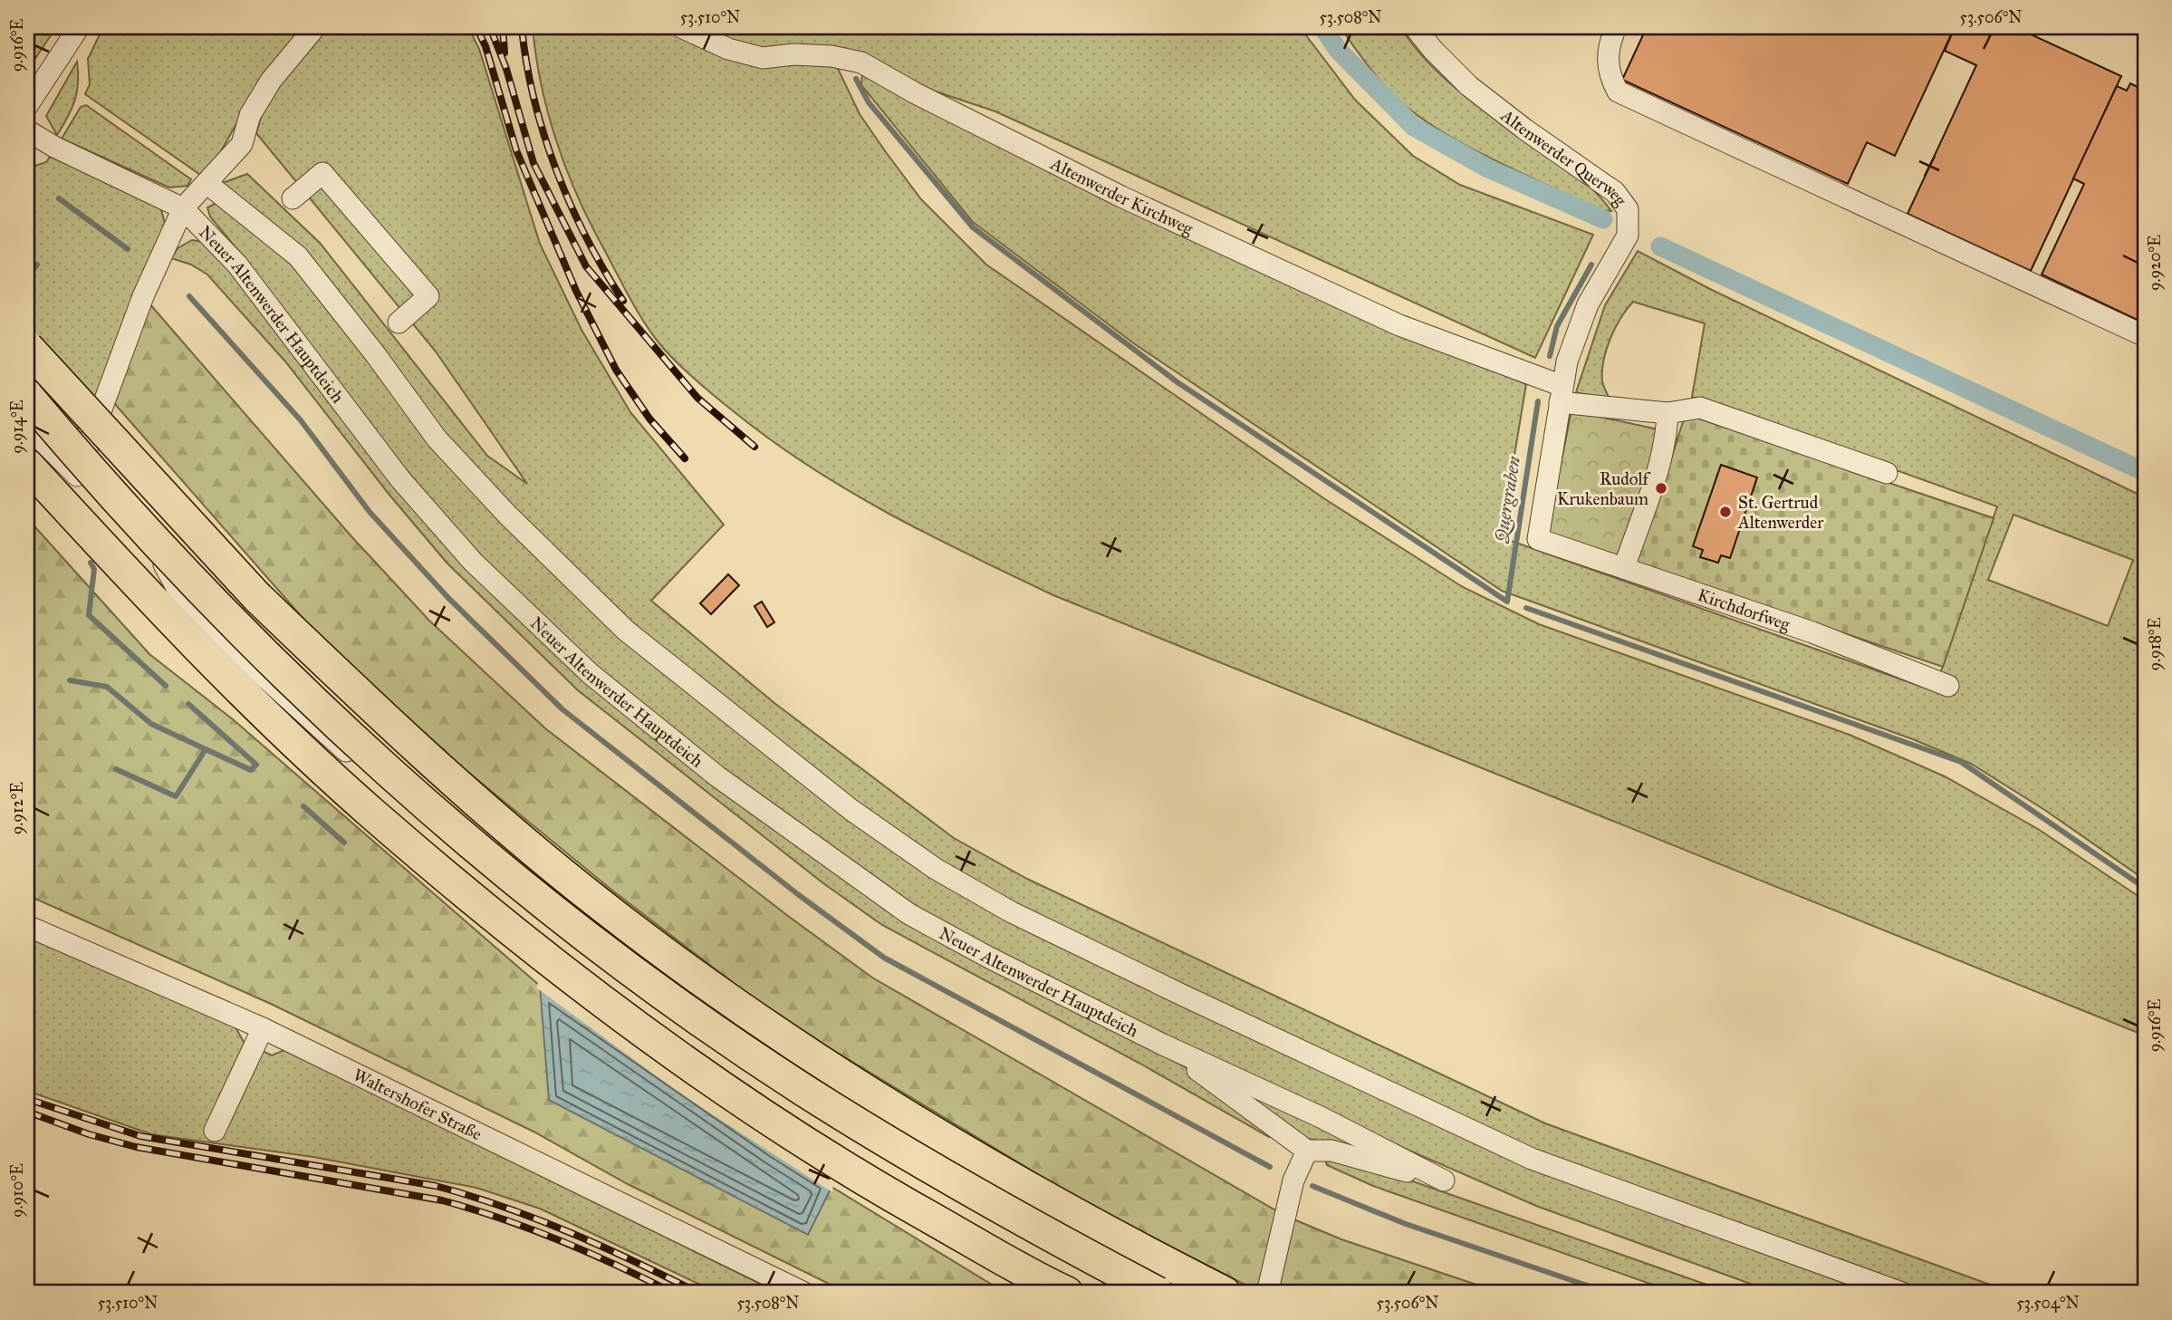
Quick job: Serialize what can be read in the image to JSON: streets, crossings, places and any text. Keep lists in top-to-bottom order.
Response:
{
  "streets": {
    "street": [
      "Altenwerder Querweg",
      "Altenwerder Kirchweg",
      "Neuer Altenwerder Hauptdeich",
      "Kirchdorfweg",
      "Waltershofer Straße"
    ]
  },
  "crossings": [
    ["Altenwerder Querweg", "Altenwerder Kirchweg"],
    ["Altenwerder Querweg", "Kirchdorfweg"]
  ],
  "water": ["Quergraben"],
  "places": ["Rudolf Krukenbaum", "St. Gertrud Altenwerder"],
  "coordinates": [
    "53.510°N",
    "53.508°N",
    "53.506°N",
    "9.916°E",
    "9.920°E",
    "9.914°E",
    "9.918°E",
    "9.912°E",
    "9.910°E",
    "53.504°N"
  ]
}
